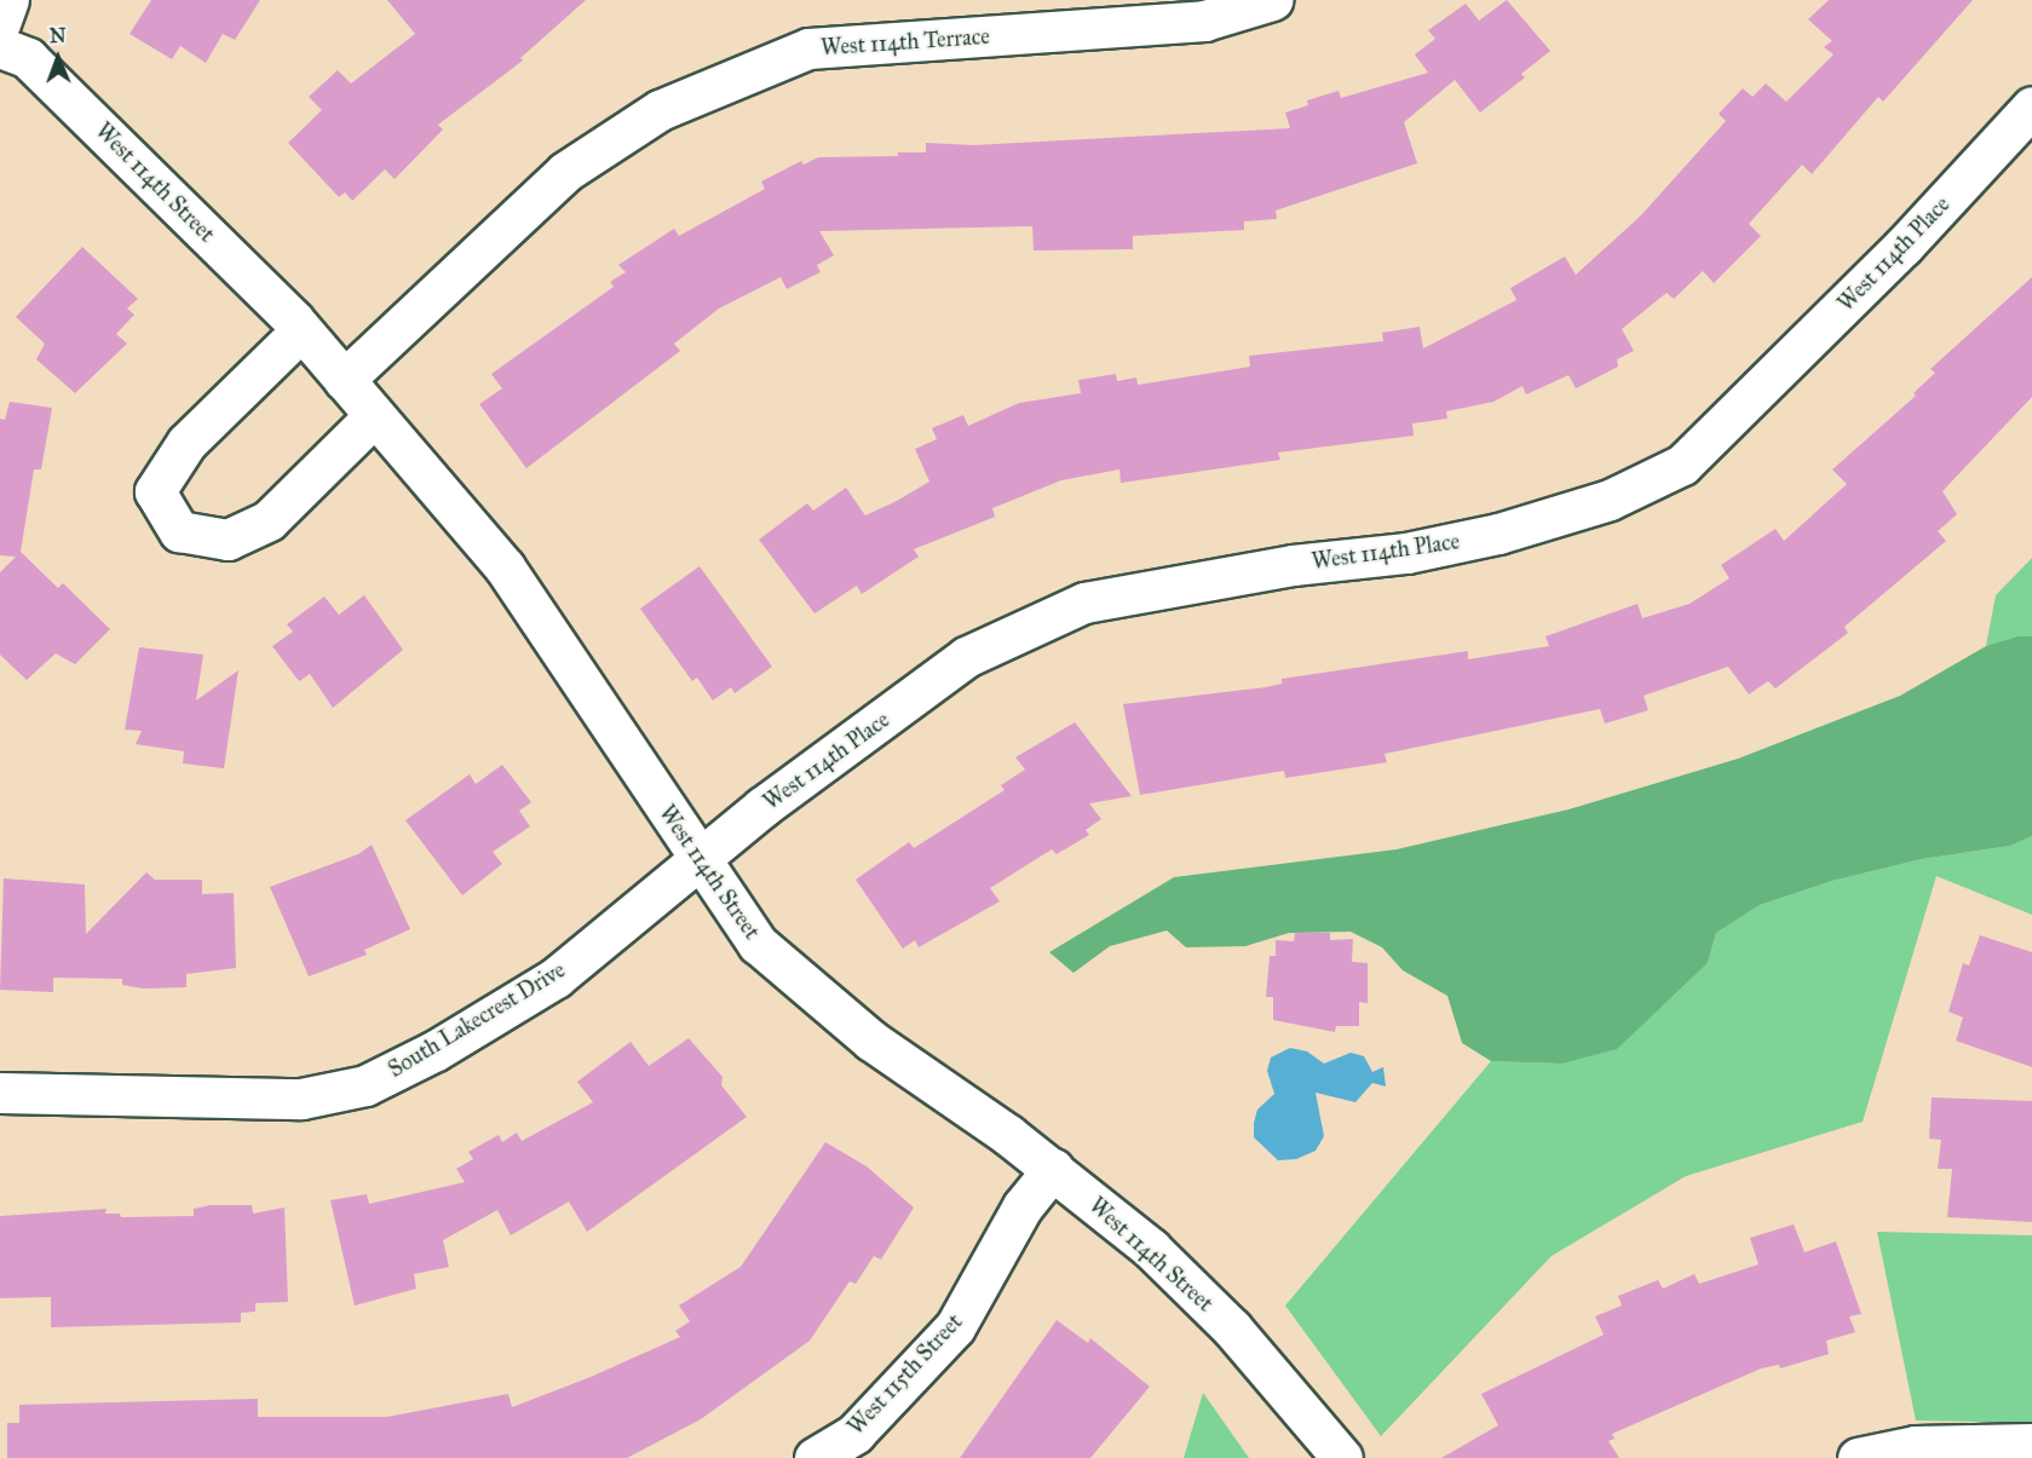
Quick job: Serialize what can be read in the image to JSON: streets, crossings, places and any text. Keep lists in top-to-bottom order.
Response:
{
  "streets": {
    "street": [
      "West 114th Terrace",
      "West 114th Street",
      "West 114th Place",
      "South Lakecrest Drive",
      "West 115th Street"
    ]
  },
  "crossings": [
    ["West 114th Terrace", "West 114th Street"],
    ["West 114th Street", "West 114th Place"],
    ["West 114th Street", "West 115th Street"],
    ["West 114th Place", "South Lakecrest Drive"]
  ],
  "north": "top"
}
